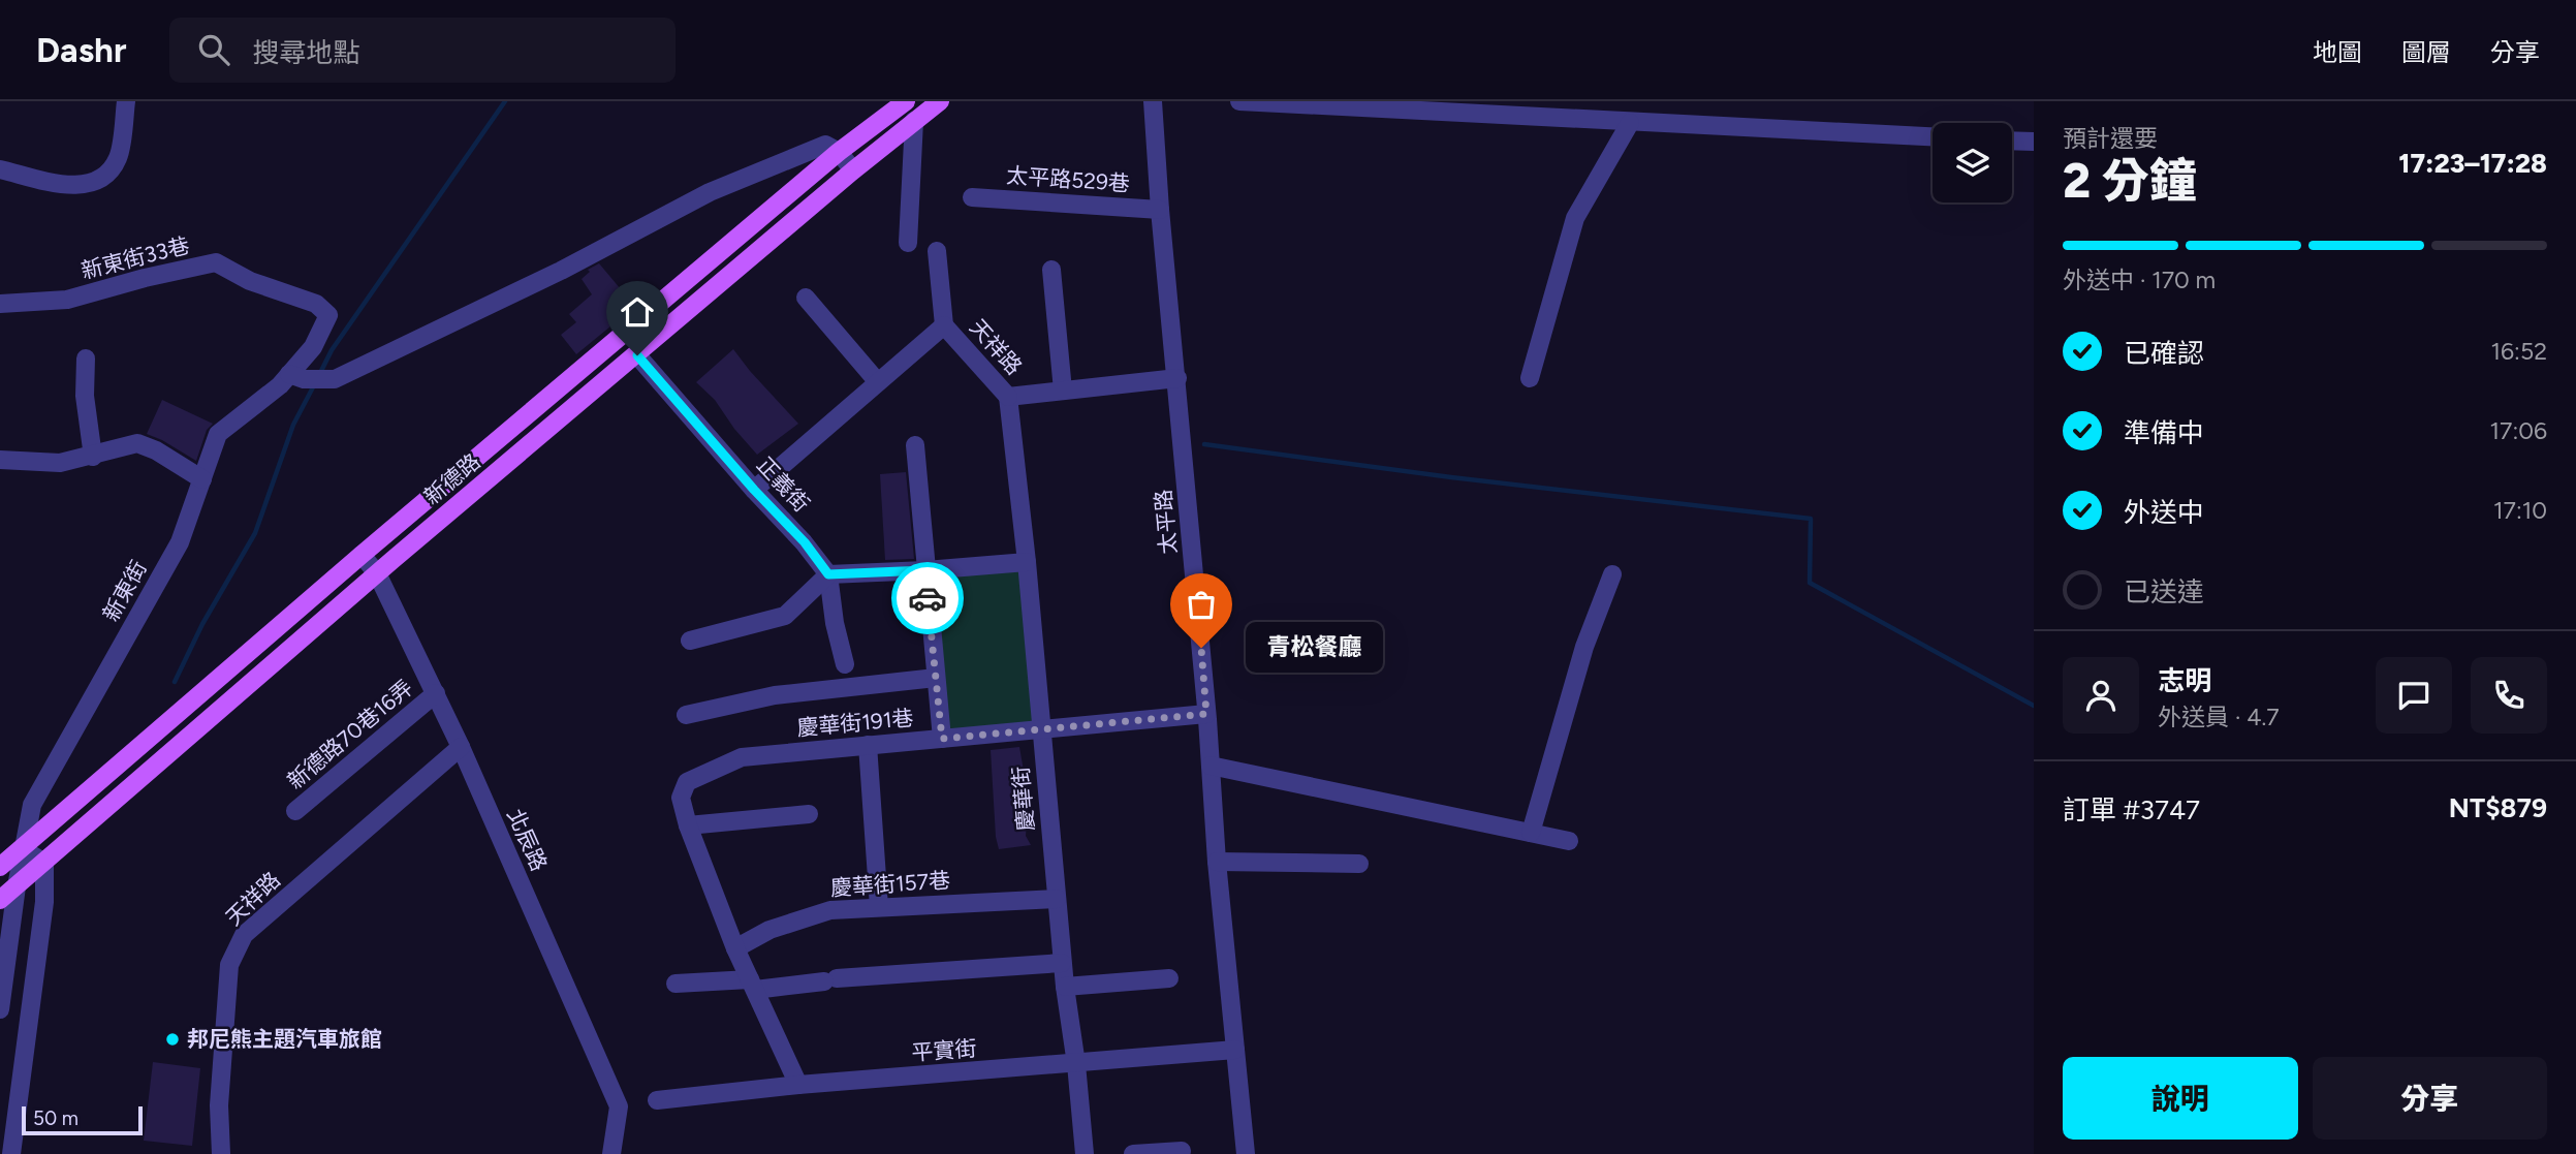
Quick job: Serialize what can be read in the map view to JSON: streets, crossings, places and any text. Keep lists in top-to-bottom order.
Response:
{
  "streets": {
    "main road": ["新德路"],
    "street": [
      "太平路529巷",
      "新東街33巷",
      "天祥路",
      "正義街",
      "太平路",
      "新東街",
      "慶華街191巷",
      "新德路70巷16弄",
      "慶華街",
      "北辰路",
      "慶華街157巷",
      "平實街"
    ]
  },
  "crossings": [
    ["太平路529巷", "太平路"],
    ["新東街33巷", "新東街"],
    ["天祥路", "正義街"],
    ["天祥路", "太平路"],
    ["天祥路", "慶華街"],
    ["天祥路", "北辰路"],
    ["新德路", "正義街"],
    ["新德路", "新東街"],
    ["新德路", "北辰路"],
    ["太平路", "慶華街191巷"],
    ["太平路", "平實街"],
    ["慶華街191巷", "慶華街"],
    ["新德路70巷16弄", "北辰路"],
    ["慶華街", "慶華街157巷"],
    ["慶華街", "平實街"]
  ],
  "places": ["青松餐廳", "邦尼熊主題汽車旅館"],
  "scale_bar": "50 m",
  "page": {
    "header": "Dashr",
    "search": "搜尋地點",
    "nav": ["地圖", "圖層", "分享"],
    "heading": ["2 分鐘", "預計還要", "17:23–17:28"],
    "panel": [
      "志明",
      "外送員 · 4.7",
      "訂單 #3747",
      "NT$879"
    ],
    "bar": "外送中 · 170 m",
    "list": [
      ["已確認", "16:52"],
      ["準備中", "17:06"],
      ["外送中", "17:10"],
      "已送達"
    ],
    "bubble": "青松餐廳",
    "buttons": ["說明", "分享"],
    "scale": "50 m"
  }
}
